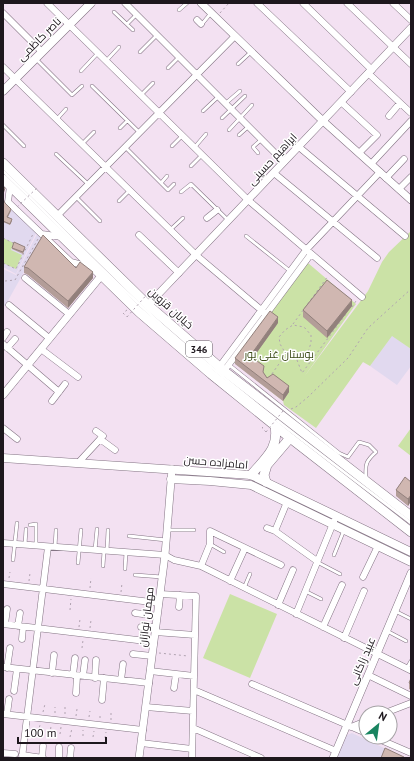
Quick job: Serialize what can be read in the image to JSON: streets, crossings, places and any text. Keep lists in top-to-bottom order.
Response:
{
  "streets": {
    "main road": [
      "ناصر کاظمی",
      "خیابان قزوین",
      "346",
      "امامزاده حسن"
    ],
    "street": ["ابراهیم حسینی", "مهمان نوازان", "عبید زاکانی"]
  },
  "crossings": [
    ["ابراهیم حسینی", "خیابان قزوین"],
    ["امامزاده حسن", "مهمان نوازان"]
  ],
  "parks": ["بوستان غنی پور"],
  "scale_bar": "100 m",
  "north": "top right"
}
